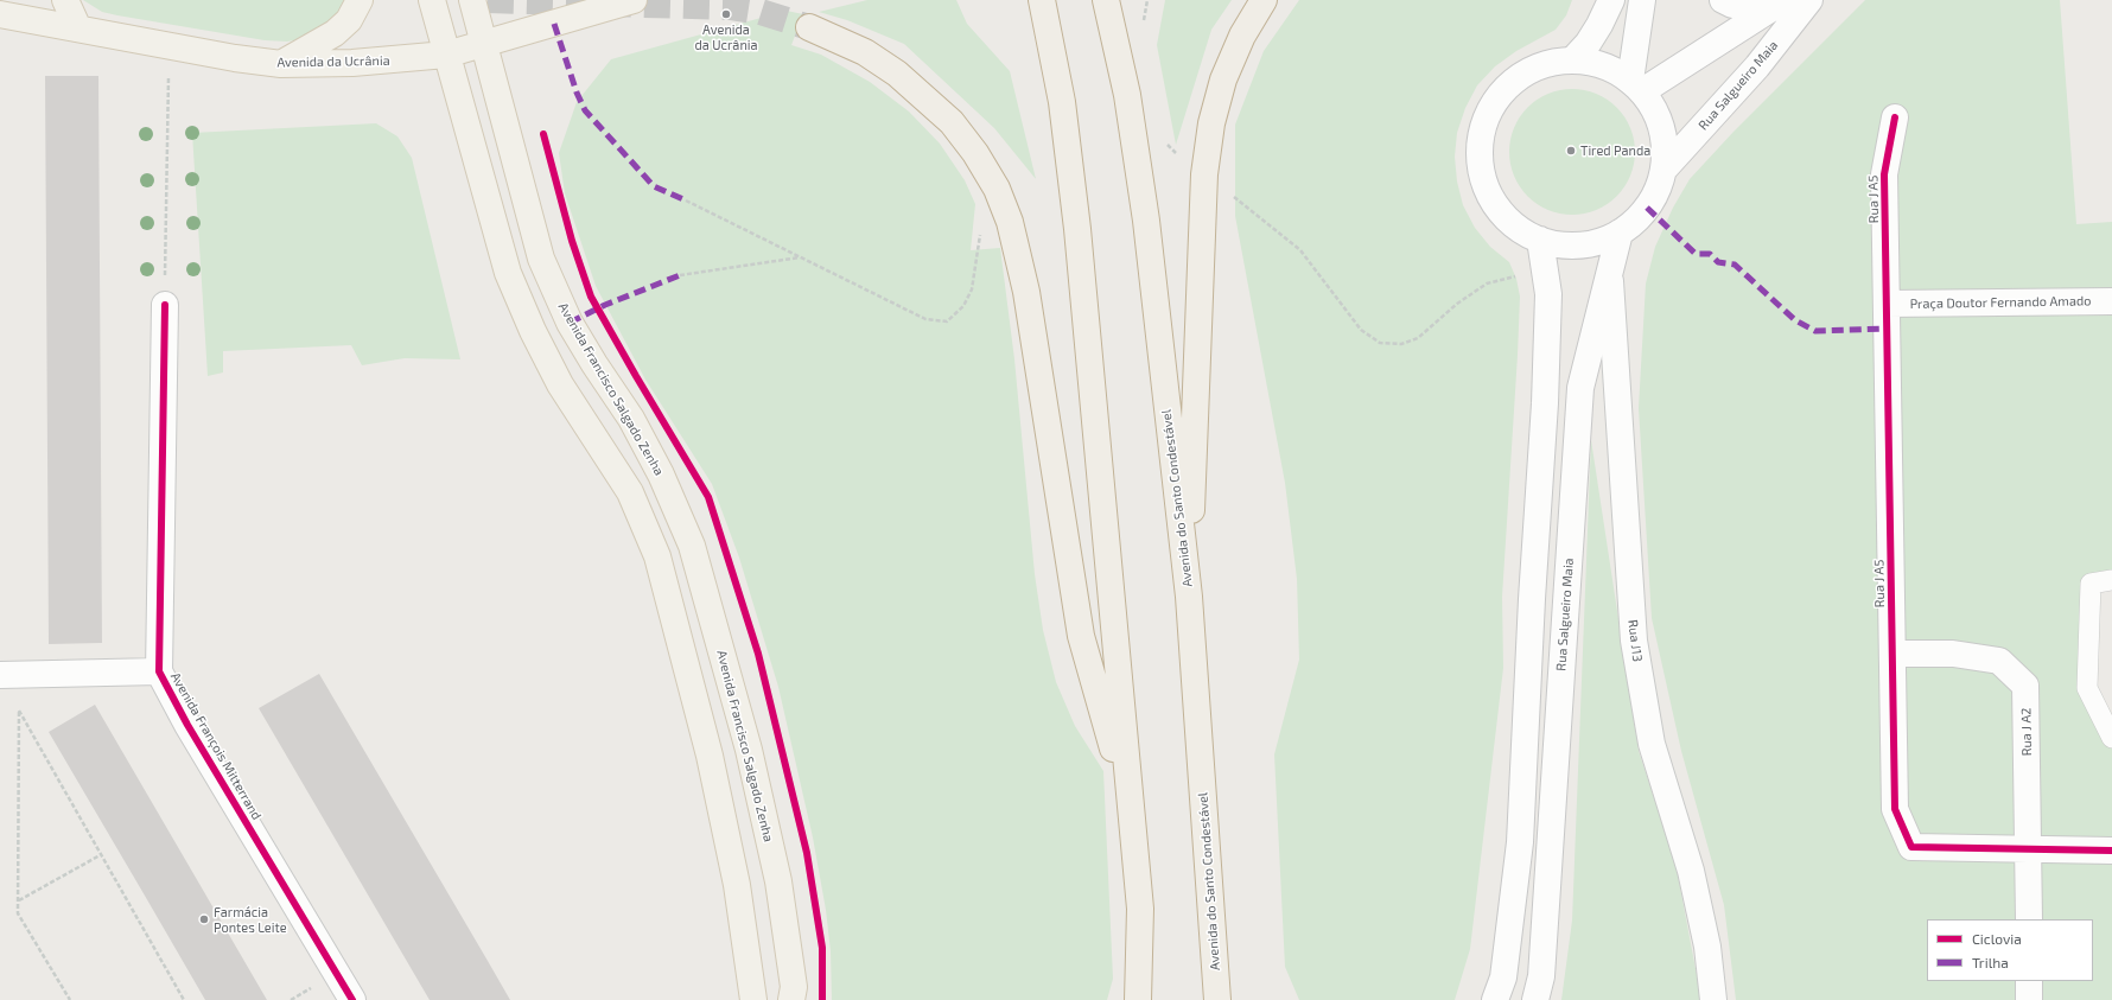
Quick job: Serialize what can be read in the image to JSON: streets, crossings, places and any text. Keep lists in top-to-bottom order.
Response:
{
  "streets": {
    "highway": ["Avenida do Santo Condestável"],
    "main road": ["Avenida da Ucrânia", "Avenida Francisco Salgado Zenha"],
    "street": [
      "Rua Salgueiro Maia",
      "Rua J A5",
      "Praça Doutor Fernando Amado",
      "Rua J13",
      "Rua J A2",
      "Avenida François Mitterrand"
    ]
  },
  "crossings": [
    ["Avenida da Ucrânia", "Avenida Francisco Salgado Zenha"],
    ["Rua Salgueiro Maia", "Rua J13"],
    ["Rua J A5", "Praça Doutor Fernando Amado"],
    ["Rua J A5", "Rua J A2"]
  ],
  "places": ["Avenida da Ucrânia", "Tired Panda", "Farmácia Pontes Leite"],
  "legend": ["Ciclovia", "Trilha"]
}
